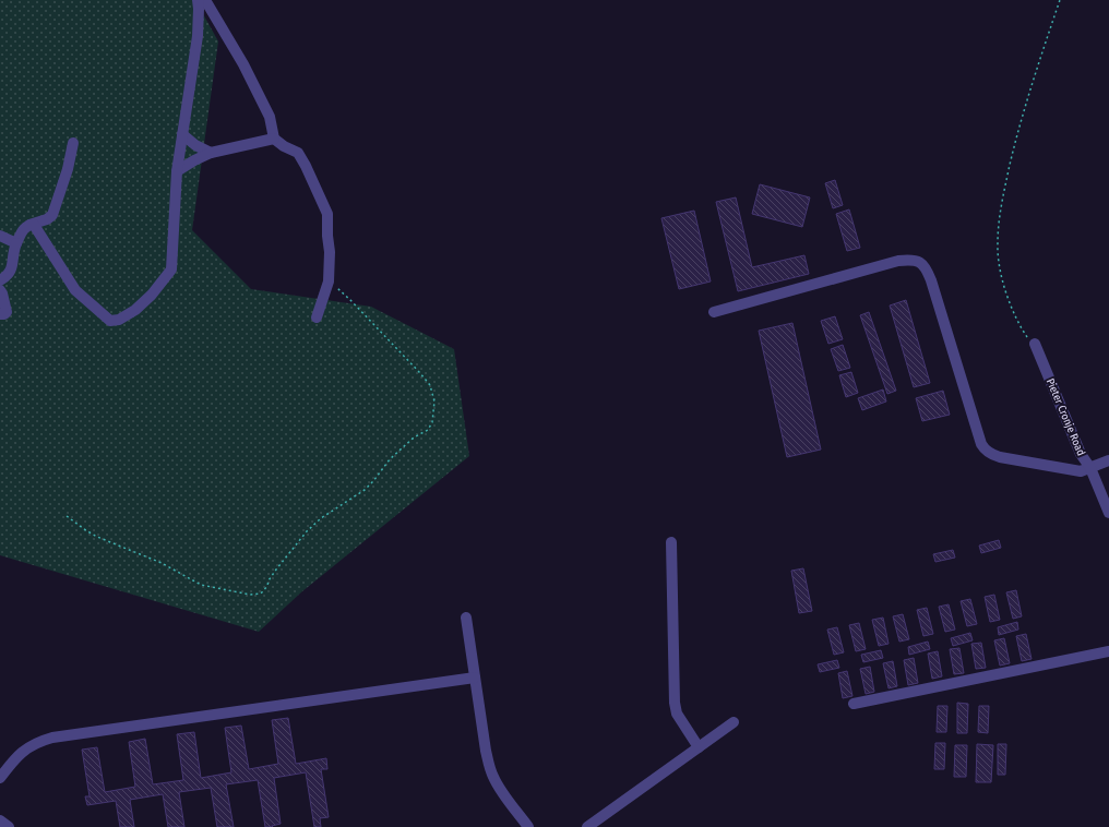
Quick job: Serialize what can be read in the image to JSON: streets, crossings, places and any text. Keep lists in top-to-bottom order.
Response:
{
  "streets": {
    "street": ["Pieter Cronje Road"]
  }
}
